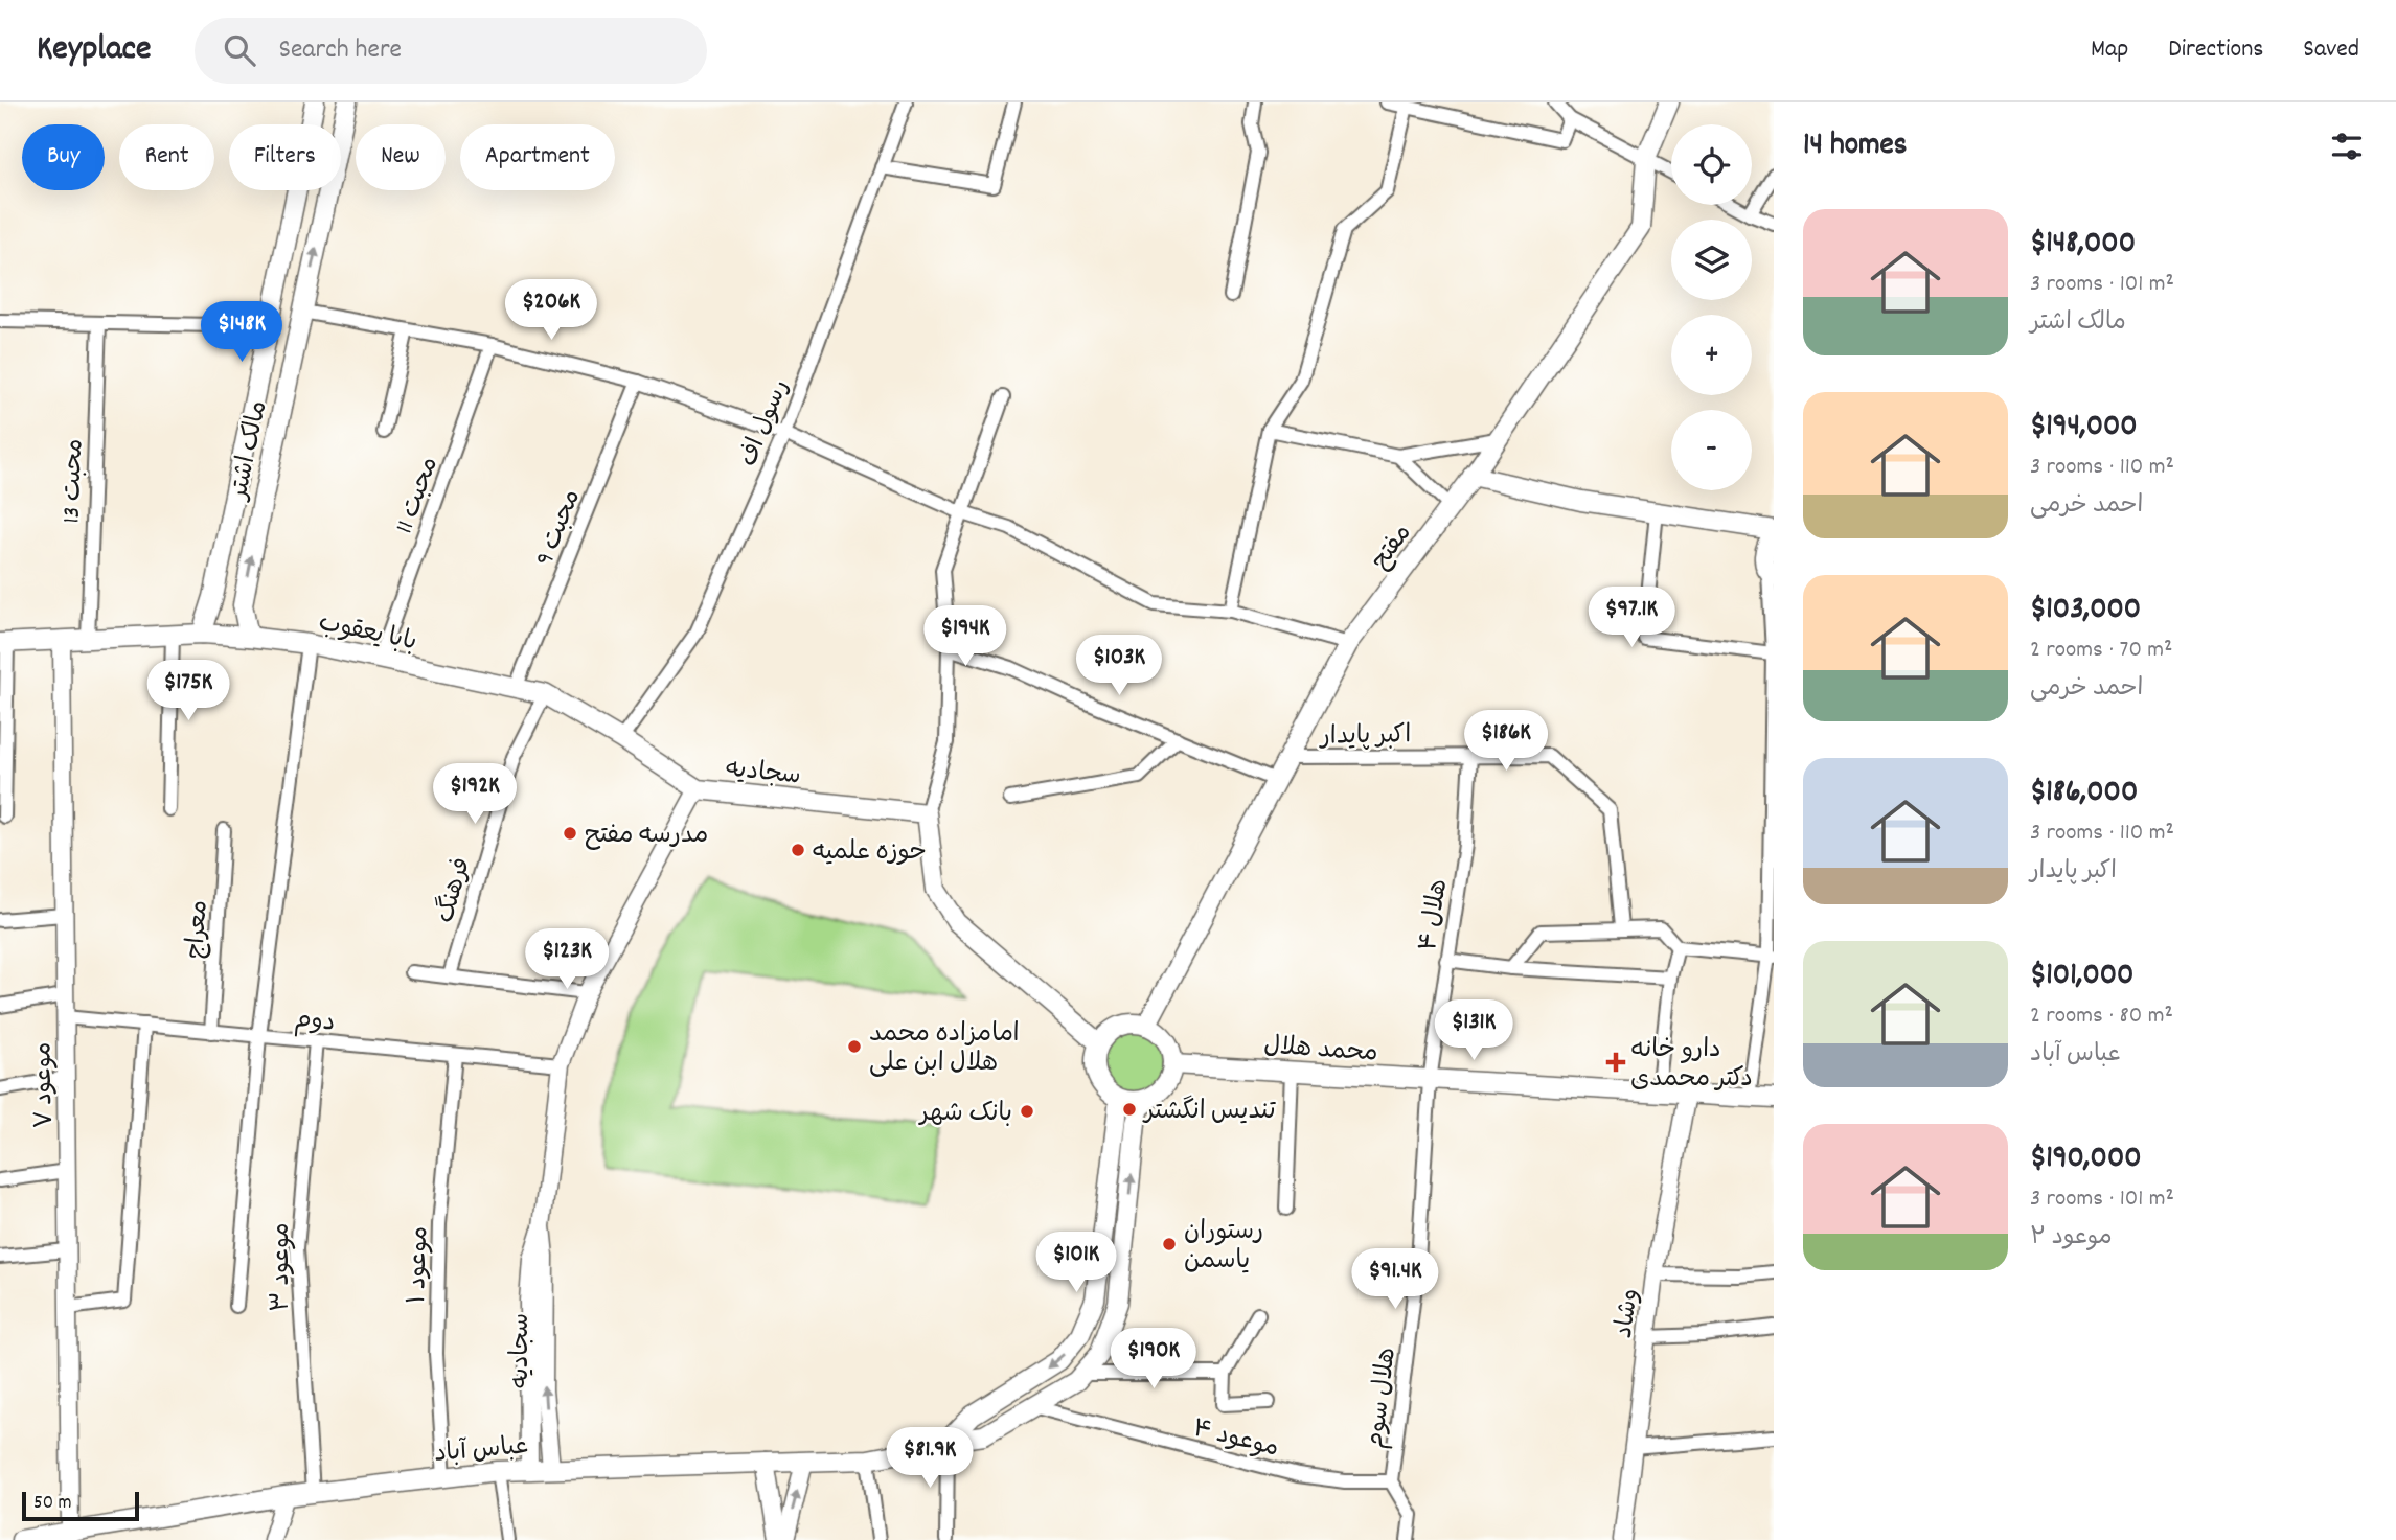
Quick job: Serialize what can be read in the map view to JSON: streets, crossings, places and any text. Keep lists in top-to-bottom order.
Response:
{
  "streets": {
    "main road": [
      "مالک اشتر",
      "مفتح",
      "بابا یعقوب",
      "سجادیه",
      "محمد هلال",
      "عباس آباد"
    ],
    "street": [
      "رسول اف",
      "محبت 13",
      "محبت 11",
      "محبت 9",
      "اکبر پایدار",
      "فرهنگ",
      "هلال ۴",
      "معراج",
      "دوم",
      "موعود ۷",
      "موعود ۱",
      "موعود ۳",
      "وشاد",
      "هلال سوم",
      "موعود ۴"
    ]
  },
  "crossings": [
    ["رسول اف", "بابا یعقوب"],
    ["مالک اشتر", "بابا یعقوب"],
    ["محبت 13", "بابا یعقوب"],
    ["محبت 11", "بابا یعقوب"],
    ["محبت 9", "بابا یعقوب"],
    ["مفتح", "اکبر پایدار"],
    ["مفتح", "محمد هلال"],
    ["مفتح", "عباس آباد"],
    ["بابا یعقوب", "سجادیه"],
    ["بابا یعقوب", "فرهنگ"],
    ["بابا یعقوب", "موعود ۷"],
    ["اکبر پایدار", "هلال ۴"],
    ["سجادیه", "دوم"],
    ["سجادیه", "عباس آباد"],
    ["هلال ۴", "محمد هلال"],
    ["هلال ۴", "هلال سوم"],
    ["معراج", "دوم"],
    ["دوم", "موعود ۷"],
    ["دوم", "موعود ۱"],
    ["دوم", "موعود ۳"],
    ["محمد هلال", "وشاد"],
    ["محمد هلال", "هلال سوم"],
    ["محمد هلال", "عباس آباد"],
    ["موعود ۷", "عباس آباد"],
    ["موعود ۱", "عباس آباد"],
    ["موعود ۳", "عباس آباد"],
    ["هلال سوم", "موعود ۴"],
    ["موعود ۴", "عباس آباد"]
  ],
  "places": {
    "other": [
      "مدرسه مفتح",
      "حوزه علمیه",
      "امامزاده محمد هلال ابن علی",
      "تندیس انگشتر",
      "بانک شهر",
      "رستوران یاسمن"
    ],
    "health": ["دارو خانه دکتر محمدی"]
  },
  "scale_bar": "50 m",
  "page": {
    "header": "Keyplace",
    "search": "Search here",
    "nav": ["Map", "Directions", "Saved"],
    "heading": "14 homes",
    "map_buttons": ["+", "−"],
    "chip": [
      "Buy",
      "Rent",
      "Filters",
      "New",
      "Apartment"
    ],
    "list": [
      {
        "name": "$148,000",
        "note": "3 rooms · 101 m² · مالک اشتر"
      },
      {
        "name": "$194,000",
        "note": "3 rooms · 110 m² · احمد خرمی"
      },
      {
        "name": "$103,000",
        "note": "2 rooms · 70 m² · احمد خرمی"
      },
      {
        "name": "$186,000",
        "note": "3 rooms · 110 m² · اکبر پایدار"
      },
      {
        "name": "$101,000",
        "note": "2 rooms · 80 m² · عباس آباد"
      },
      {
        "name": "$190,000",
        "note": "3 rooms · 101 m² · موعود ۲"
      }
    ],
    "price": [
      "$206K",
      "$148K",
      "$97.1K",
      "$194K",
      "$103K",
      "$175K",
      "$186K",
      "$192K",
      "$123K",
      "$131K",
      "$101K",
      "$91.4K",
      "$190K",
      "$81.9K"
    ],
    "scale": "50 m"
  }
}
